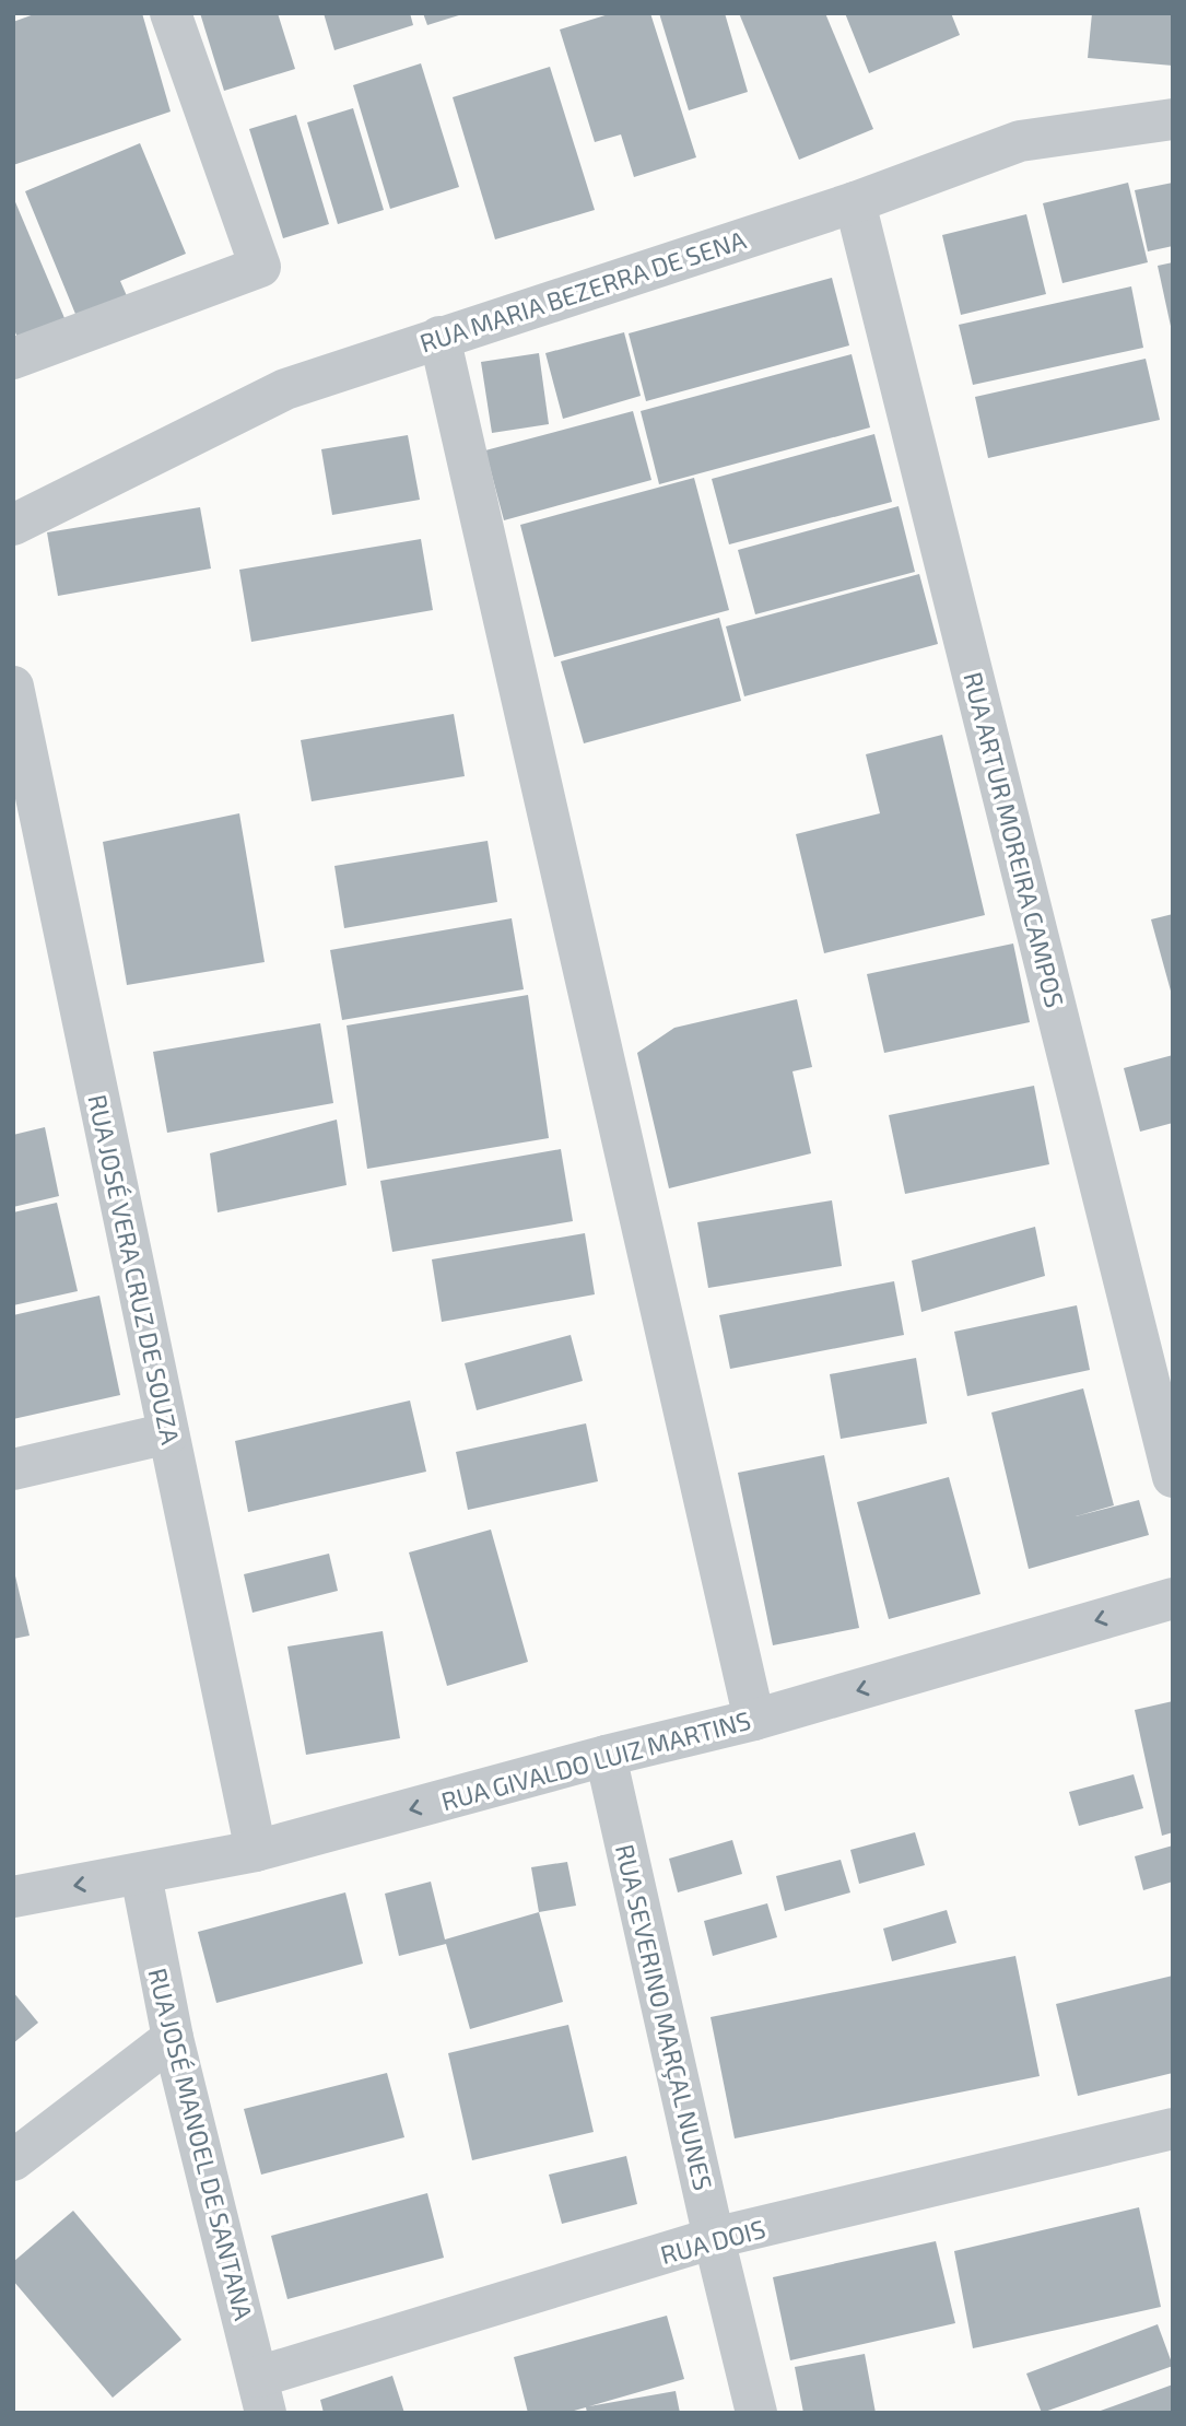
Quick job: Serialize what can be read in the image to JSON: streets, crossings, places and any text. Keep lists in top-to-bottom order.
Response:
{
  "streets": {
    "street": [
      "RUA MARIA BEZERRA DE SENA",
      "RUA ARTUR MOREIRA CAMPOS",
      "RUA JOSÉ VERA CRUZ DE SOUZA",
      "RUA GIVALDO LUIZ MARTINS",
      "RUA SEVERINO MARÇAL NUNES",
      "RUA JOSÉ MANOEL DE SANTANA",
      "RUA DOIS"
    ]
  },
  "crossings": [
    ["RUA MARIA BEZERRA DE SENA", "RUA ARTUR MOREIRA CAMPOS"],
    ["RUA JOSÉ VERA CRUZ DE SOUZA", "RUA GIVALDO LUIZ MARTINS"],
    ["RUA GIVALDO LUIZ MARTINS", "RUA SEVERINO MARÇAL NUNES"],
    ["RUA GIVALDO LUIZ MARTINS", "RUA JOSÉ MANOEL DE SANTANA"],
    ["RUA SEVERINO MARÇAL NUNES", "RUA DOIS"],
    ["RUA JOSÉ MANOEL DE SANTANA", "RUA DOIS"]
  ],
  "one_way": ["RUA GIVALDO LUIZ MARTINS"]
}
